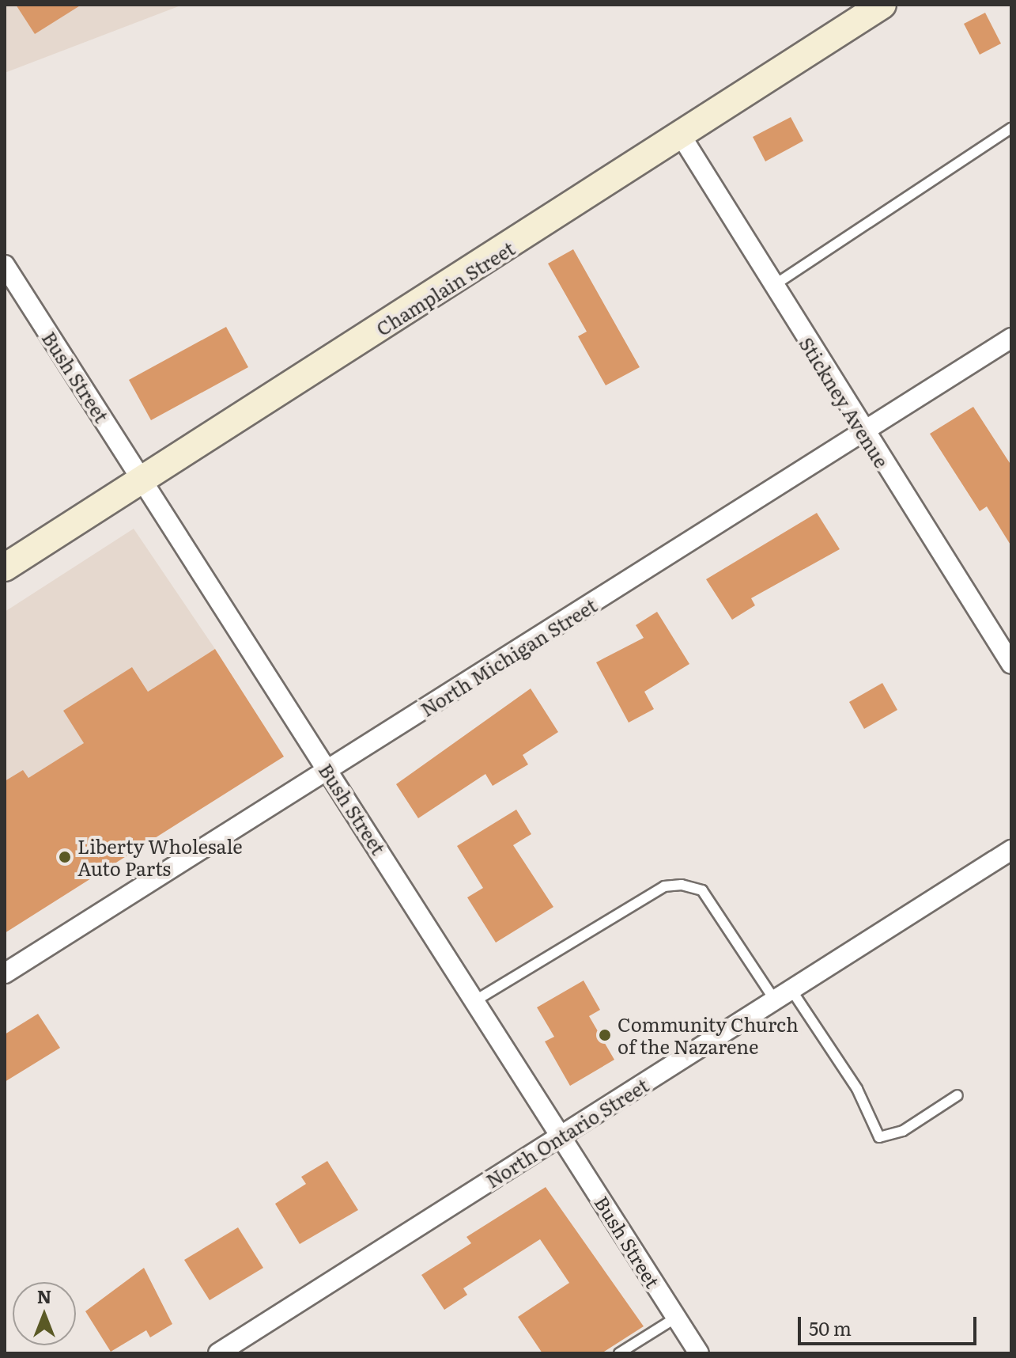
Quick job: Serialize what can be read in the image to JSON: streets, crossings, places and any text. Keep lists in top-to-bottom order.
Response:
{
  "streets": {
    "main road": ["Champlain Street"],
    "street": [
      "Bush Street",
      "Stickney Avenue",
      "North Michigan Street",
      "North Ontario Street"
    ]
  },
  "crossings": [
    ["Champlain Street", "Bush Street"],
    ["Champlain Street", "Stickney Avenue"],
    ["Bush Street", "North Michigan Street"],
    ["Bush Street", "North Ontario Street"],
    ["Stickney Avenue", "North Michigan Street"]
  ],
  "places": ["Liberty Wholesale Auto Parts", "Community Church of the Nazarene"],
  "scale_bar": "50 m",
  "north": "top"
}
